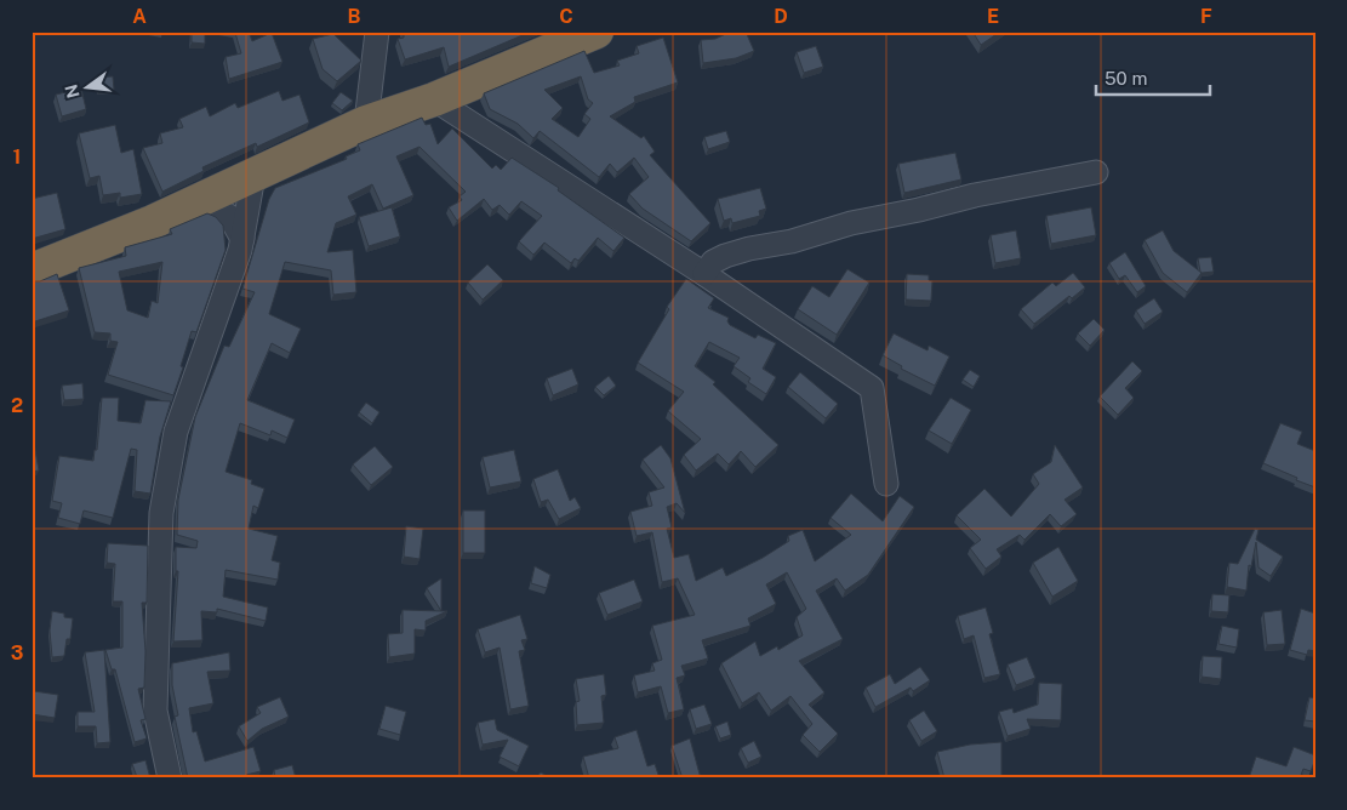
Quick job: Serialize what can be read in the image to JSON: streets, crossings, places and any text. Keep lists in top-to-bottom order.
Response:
{
  "scale_bar": "50 m",
  "north": "left",
  "grid": {
    "columns": [
      "A",
      "B",
      "C",
      "D",
      "E",
      "F"
    ],
    "rows": ["1", "2", "3"]
  }
}
